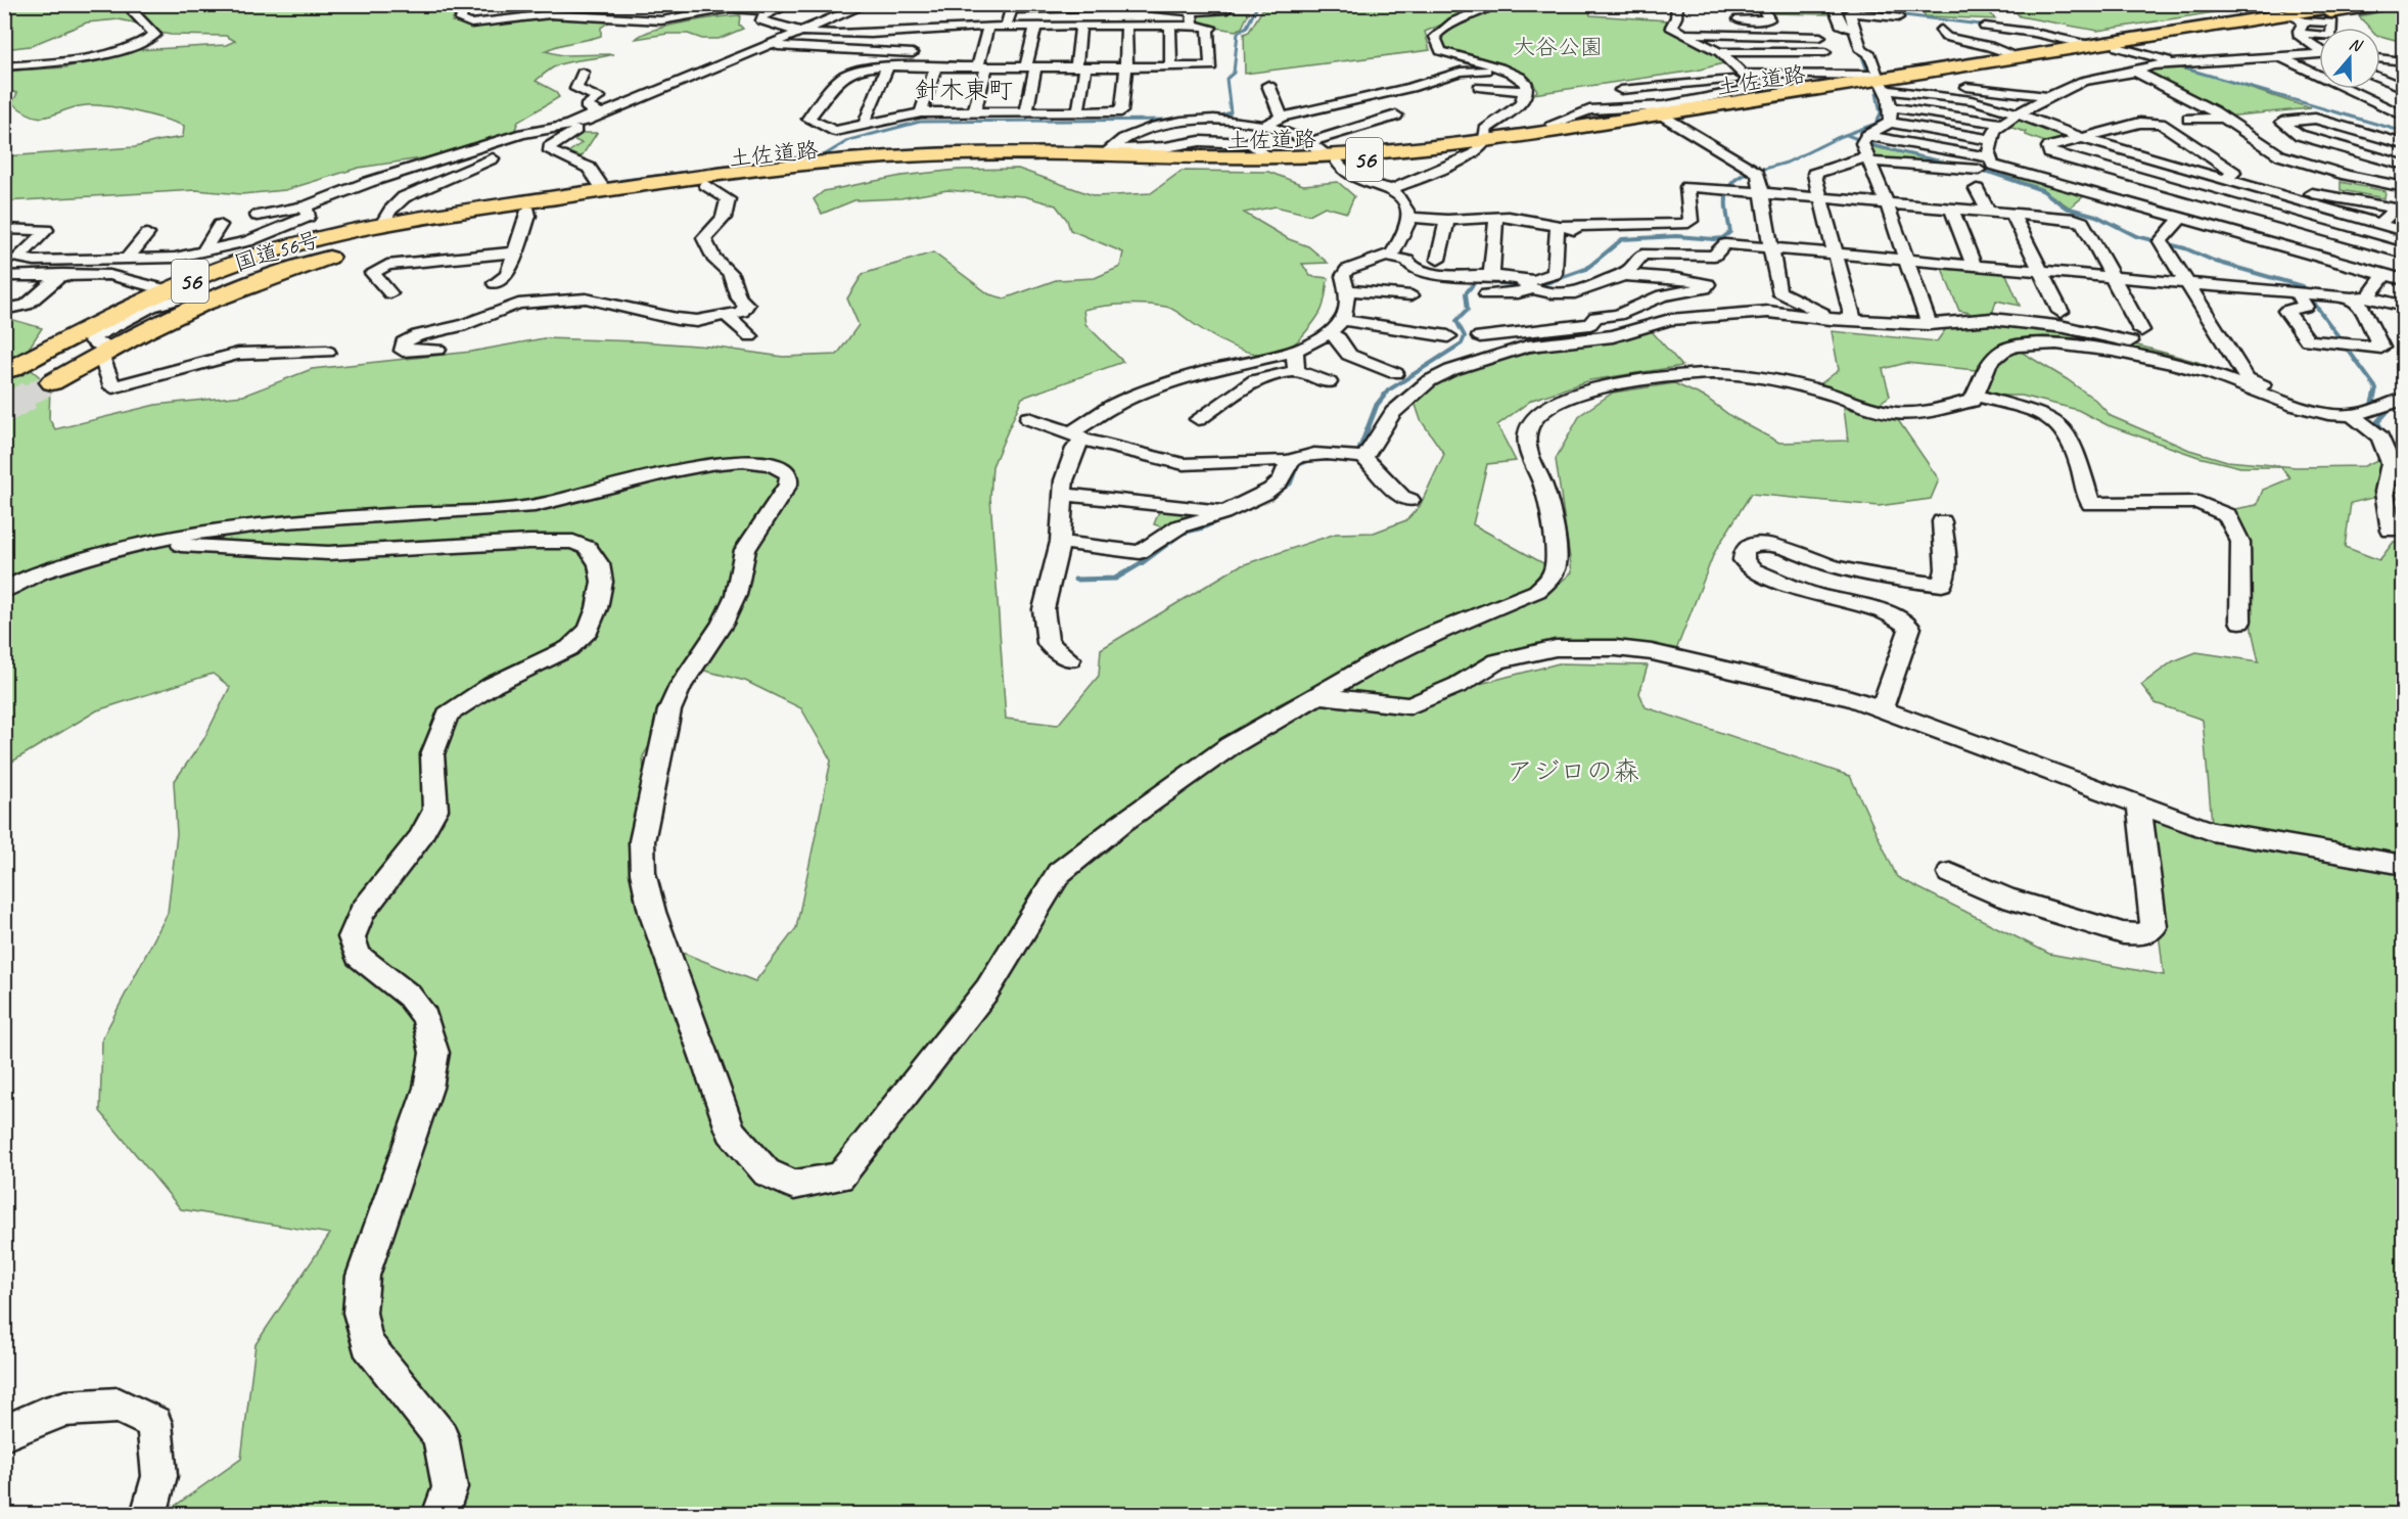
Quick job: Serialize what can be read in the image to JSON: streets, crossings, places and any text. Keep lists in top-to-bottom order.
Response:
{
  "streets": {
    "highway": ["土佐道路", "56", "国道56号"]
  },
  "crossings": [
    ["土佐道路", "国道56号"]
  ],
  "districts": ["針木東町"],
  "parks": ["大谷公園", "アジロの森"],
  "north": "top"
}
